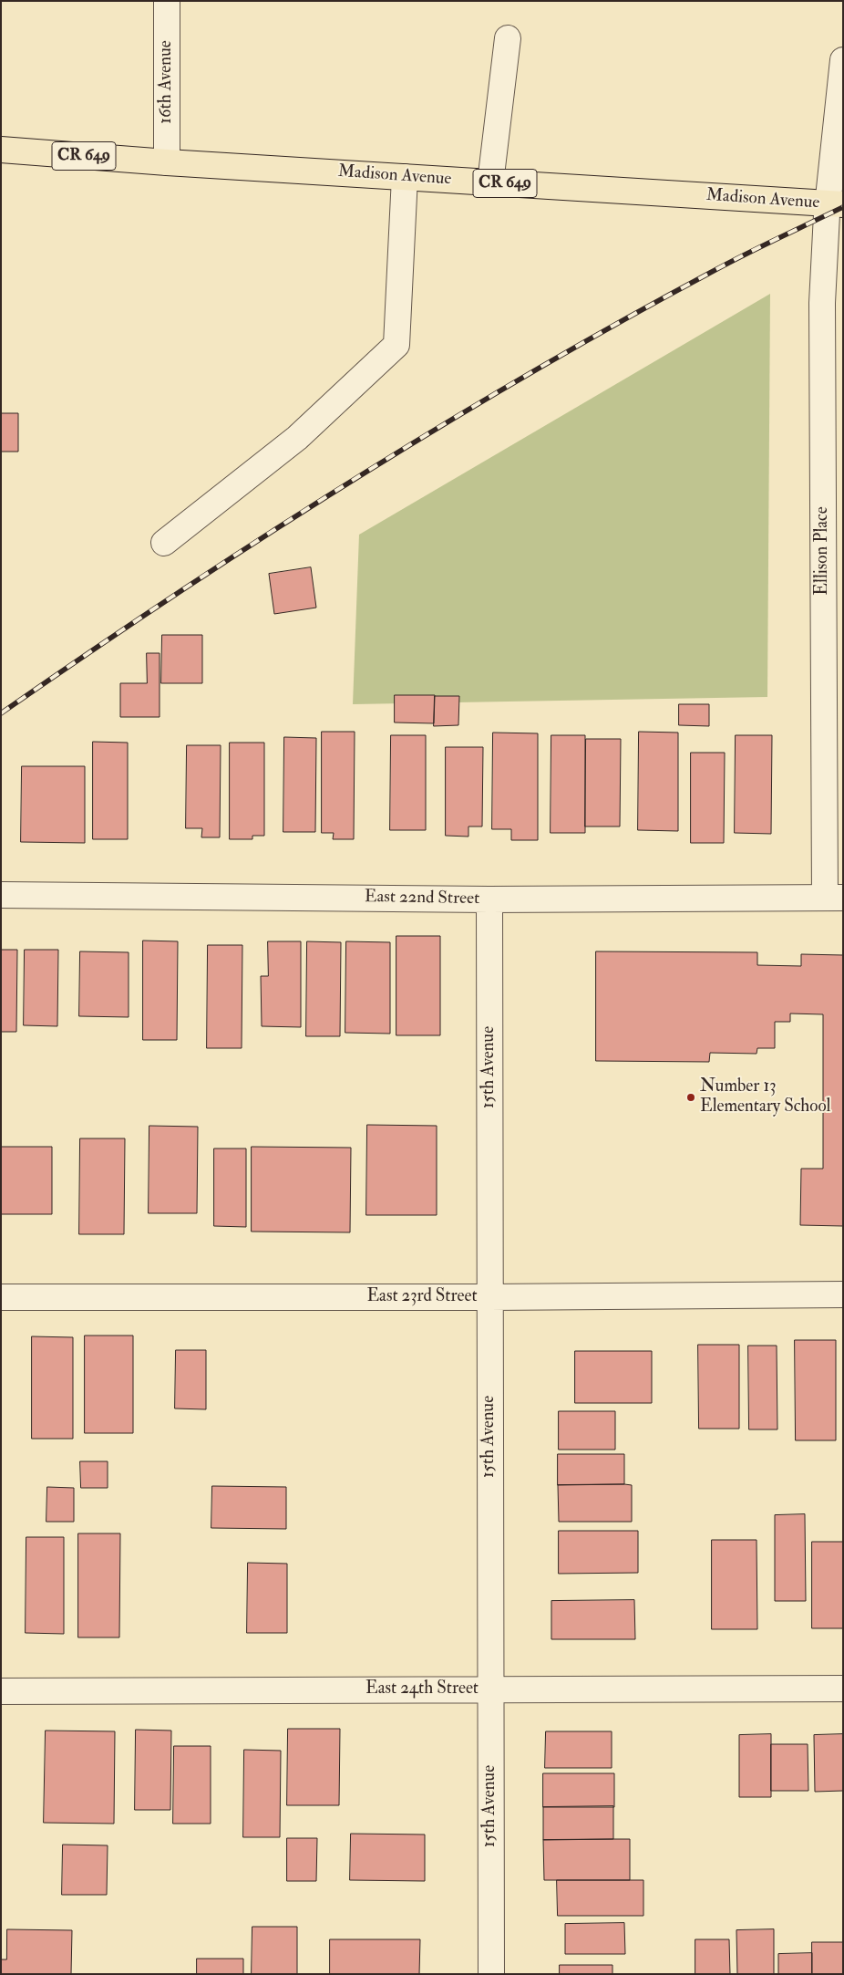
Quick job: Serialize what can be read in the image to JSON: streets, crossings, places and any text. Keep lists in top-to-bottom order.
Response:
{
  "streets": {
    "main road": ["CR 649", "Madison Avenue"],
    "street": [
      "16th Avenue",
      "Ellison Place",
      "East 22nd Street",
      "15th Avenue",
      "East 23rd Street",
      "East 24th Street"
    ]
  },
  "crossings": [
    ["16th Avenue", "Madison Avenue"],
    ["Madison Avenue", "Ellison Place"],
    ["Ellison Place", "East 22nd Street"],
    ["East 22nd Street", "15th Avenue"],
    ["15th Avenue", "East 23rd Street"],
    ["15th Avenue", "East 24th Street"]
  ],
  "places": ["Number 13 Elementary School"]
}
